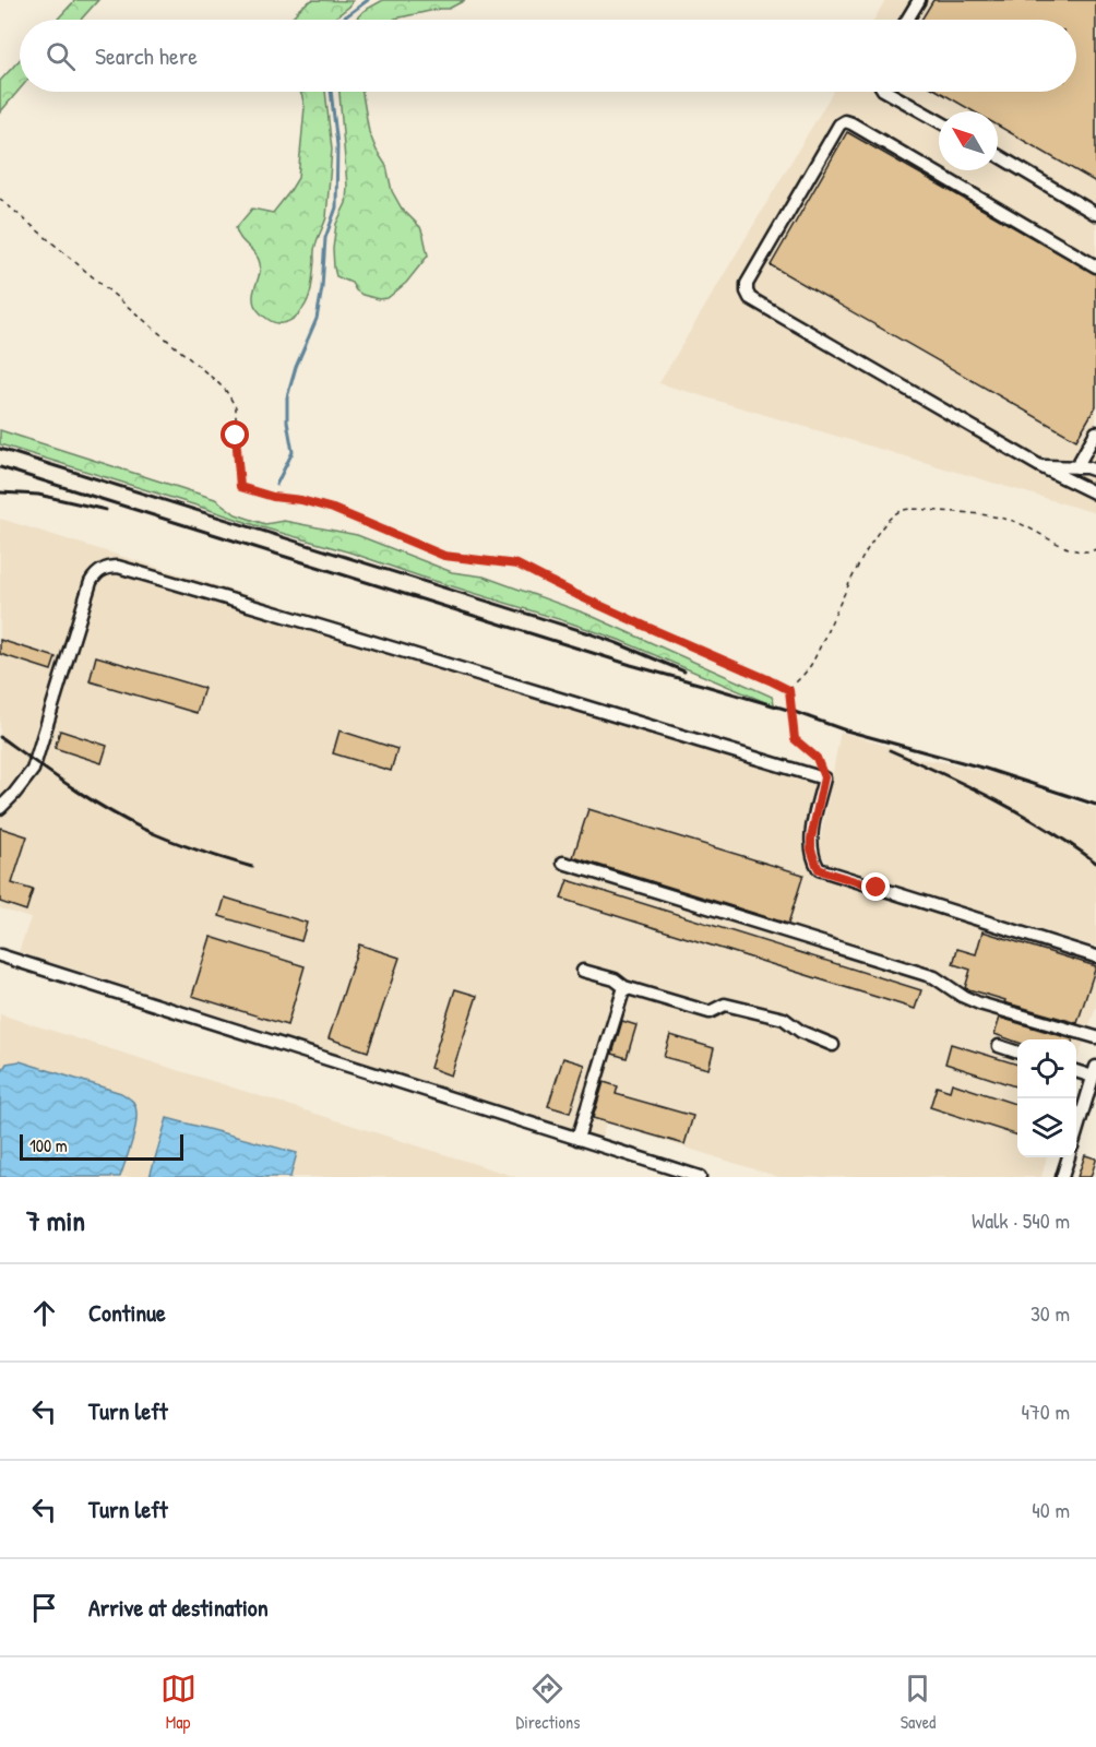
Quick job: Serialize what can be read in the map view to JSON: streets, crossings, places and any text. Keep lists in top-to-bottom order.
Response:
{
  "scale_bar": "100 m",
  "north": "top left",
  "page": {
    "search": "Search here",
    "scale": "100 m",
    "heading": ["7 min", "Walk · 540 m"],
    "list": [
      ["Continue", "30 m"],
      ["Turn left", "470 m"],
      ["Turn left", "40 m"],
      "Arrive at destination"
    ],
    "nav": ["Map", "Directions", "Saved"]
  }
}
